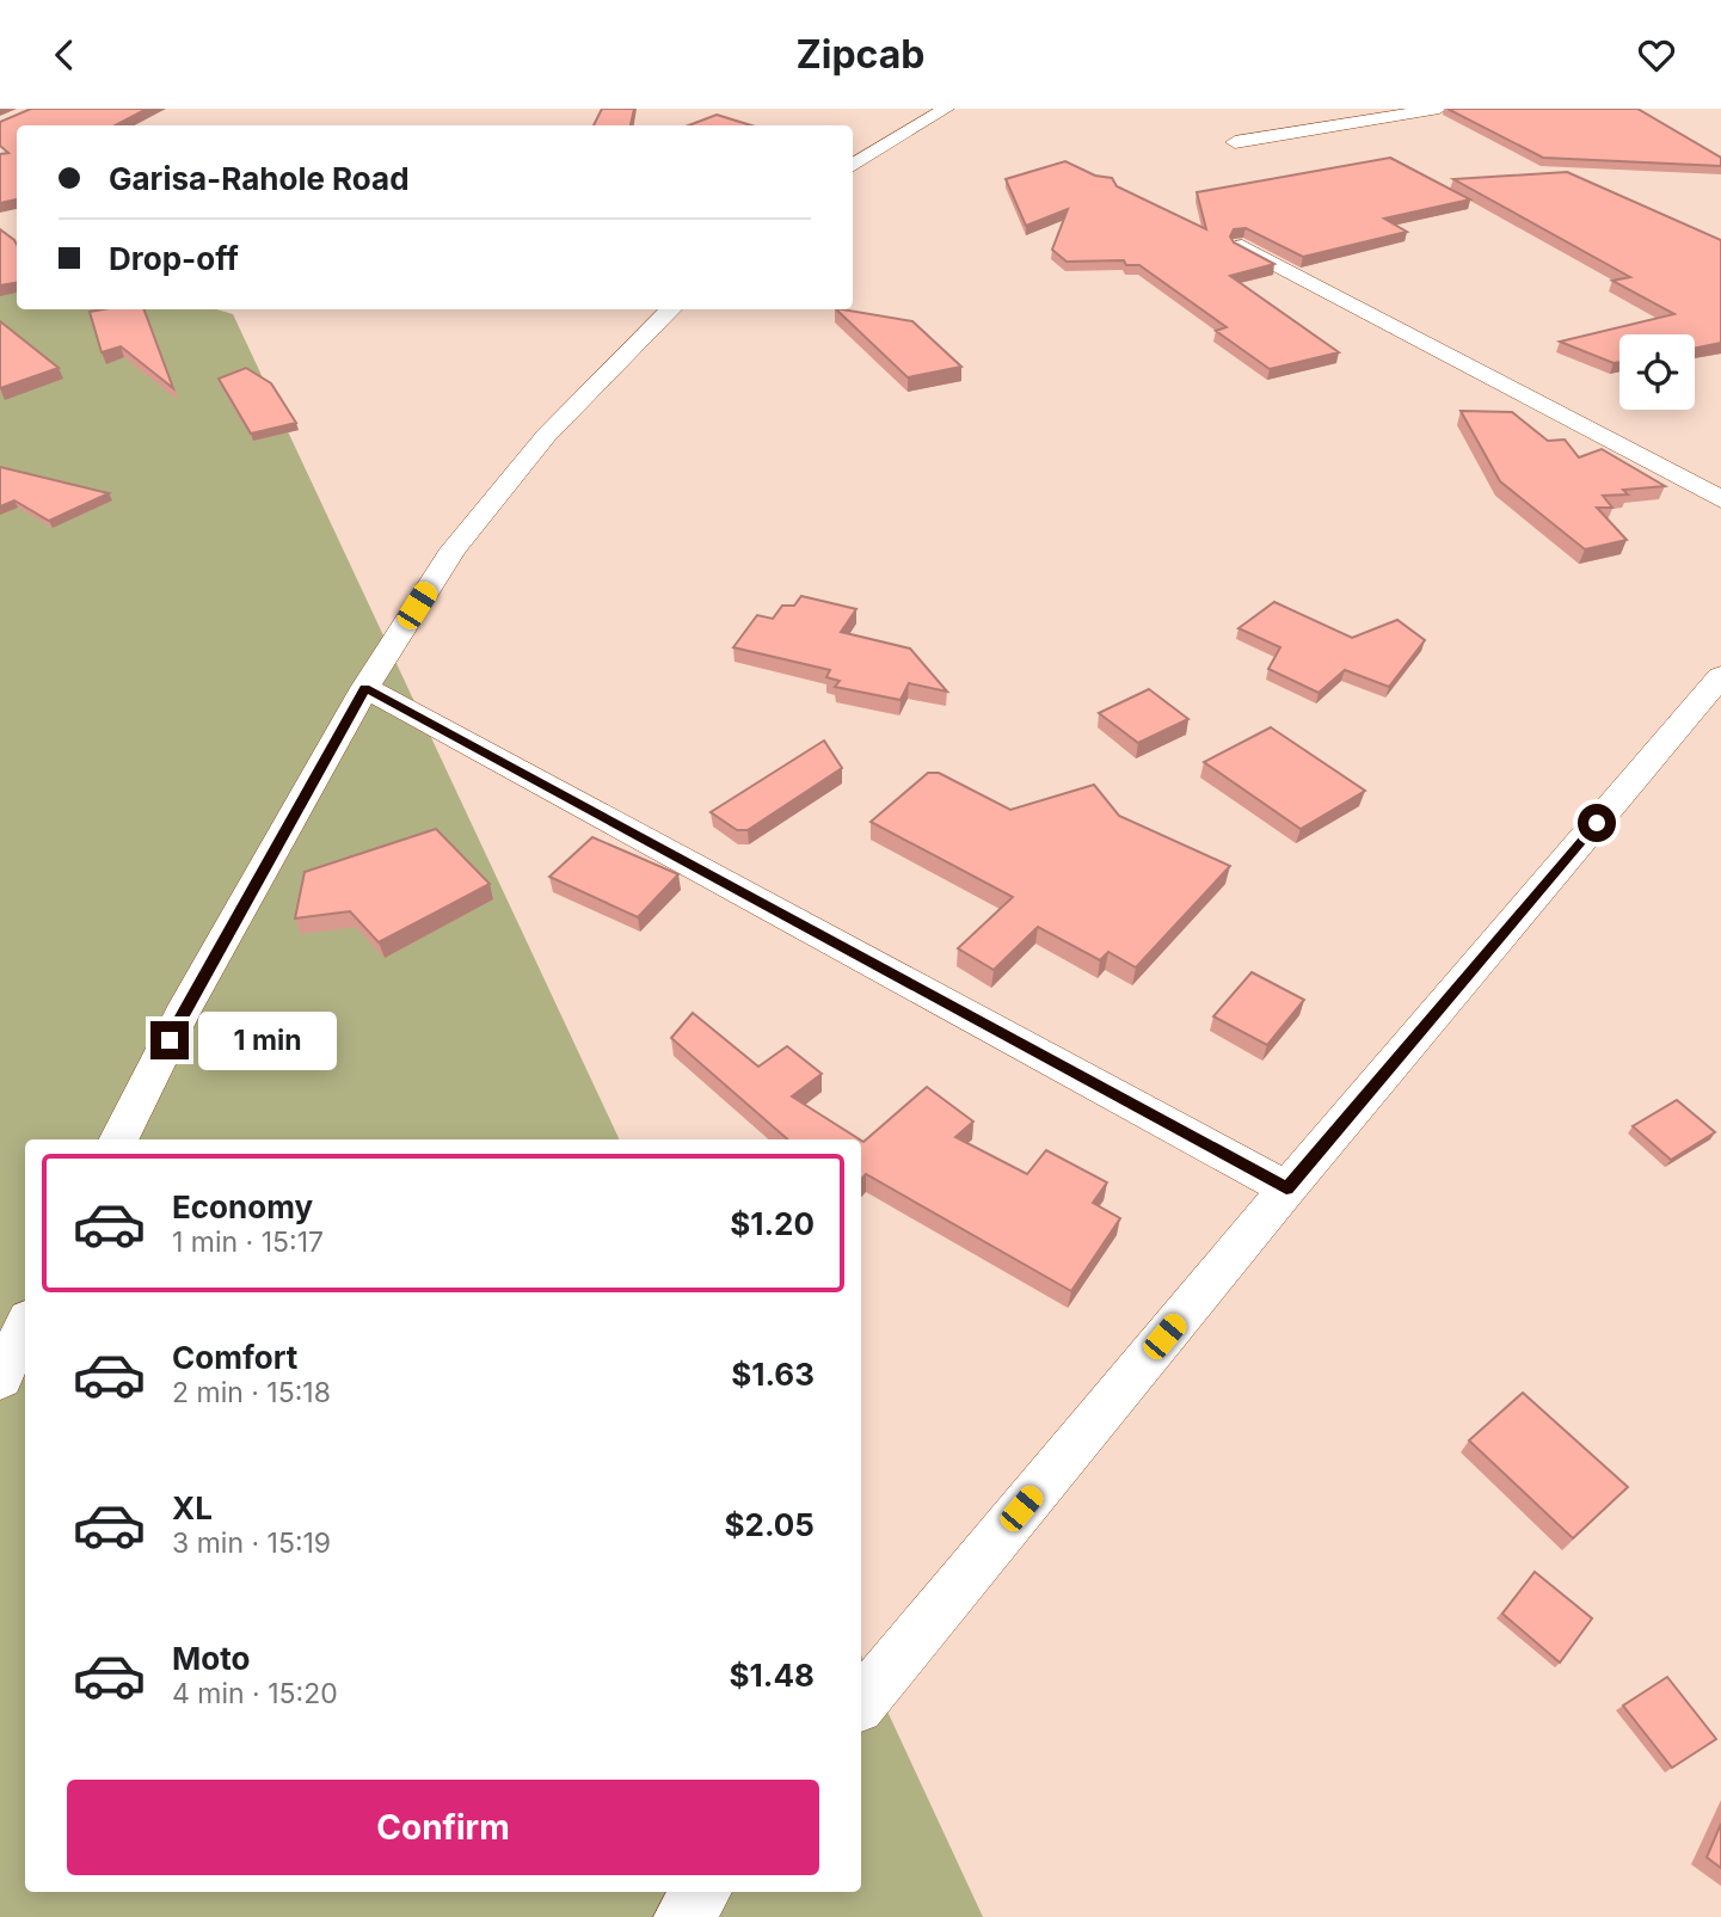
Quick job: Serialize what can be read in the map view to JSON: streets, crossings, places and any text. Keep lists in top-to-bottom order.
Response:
{
  "page": {
    "header": "Zipcab",
    "banner": ["Garisa-Rahole Road", "Drop-off"],
    "bubble": "1 min",
    "list": [
      {
        "name": "Economy",
        "note": "1 min · 15:17",
        "value": "$1.20"
      },
      {
        "name": "Comfort",
        "note": "2 min · 15:18",
        "value": "$1.63"
      },
      {
        "name": "XL",
        "note": "3 min · 15:19",
        "value": "$2.05"
      },
      {
        "name": "Moto",
        "note": "4 min · 15:20",
        "value": "$1.48"
      }
    ],
    "buttons": "Confirm"
  }
}
